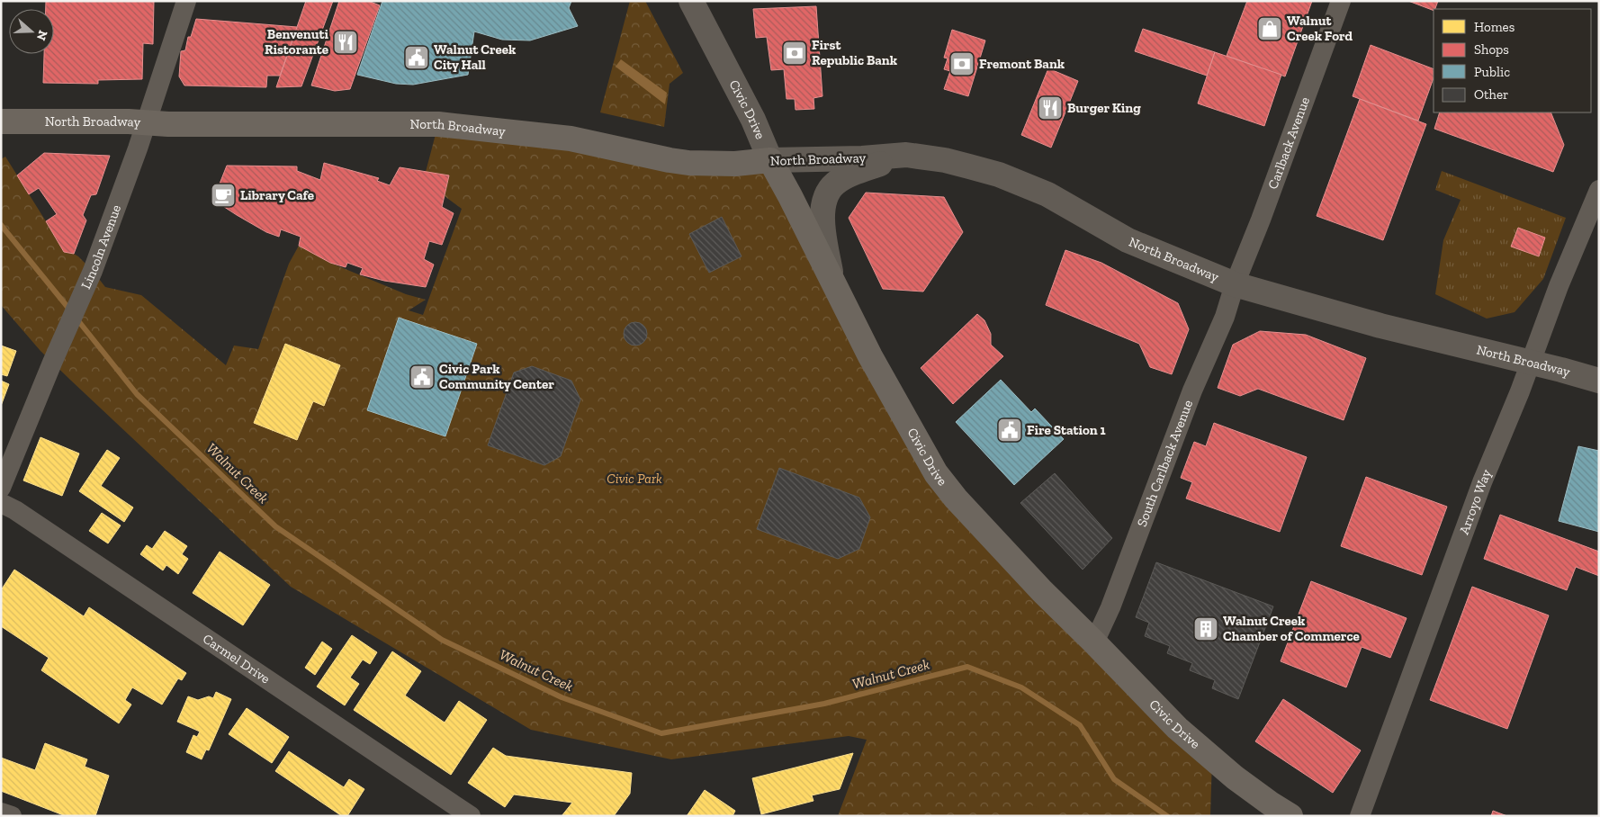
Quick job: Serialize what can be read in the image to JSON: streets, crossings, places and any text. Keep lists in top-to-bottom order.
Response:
{
  "streets": {
    "main road": ["Civic Drive", "North Broadway"],
    "street": [
      "Carlback Avenue",
      "Lincoln Avenue",
      "South Carlback Avenue",
      "Arroyo Way",
      "Carmel Drive"
    ]
  },
  "crossings": [
    ["Civic Drive", "North Broadway"],
    ["Civic Drive", "South Carlback Avenue"],
    ["North Broadway", "Carlback Avenue"],
    ["North Broadway", "Lincoln Avenue"],
    ["North Broadway", "South Carlback Avenue"],
    ["North Broadway", "Arroyo Way"],
    ["Carlback Avenue", "South Carlback Avenue"]
  ],
  "water": ["Walnut Creek"],
  "parks": ["Civic Park"],
  "places": {
    "shop": ["Walnut Creek Ford"],
    "restaurant": ["Benvenuti Ristorante", "Burger King"],
    "bank": ["First Republic Bank", "Fremont Bank"],
    "public building": ["Walnut Creek City Hall", "Civic Park Community Center", "Fire Station 1"],
    "cafe": ["Library Cafe"],
    "building": ["Walnut Creek Chamber of Commerce"]
  },
  "legend": [
    "Homes",
    "Shops",
    "Public",
    "Other"
  ],
  "north": "right"
}
